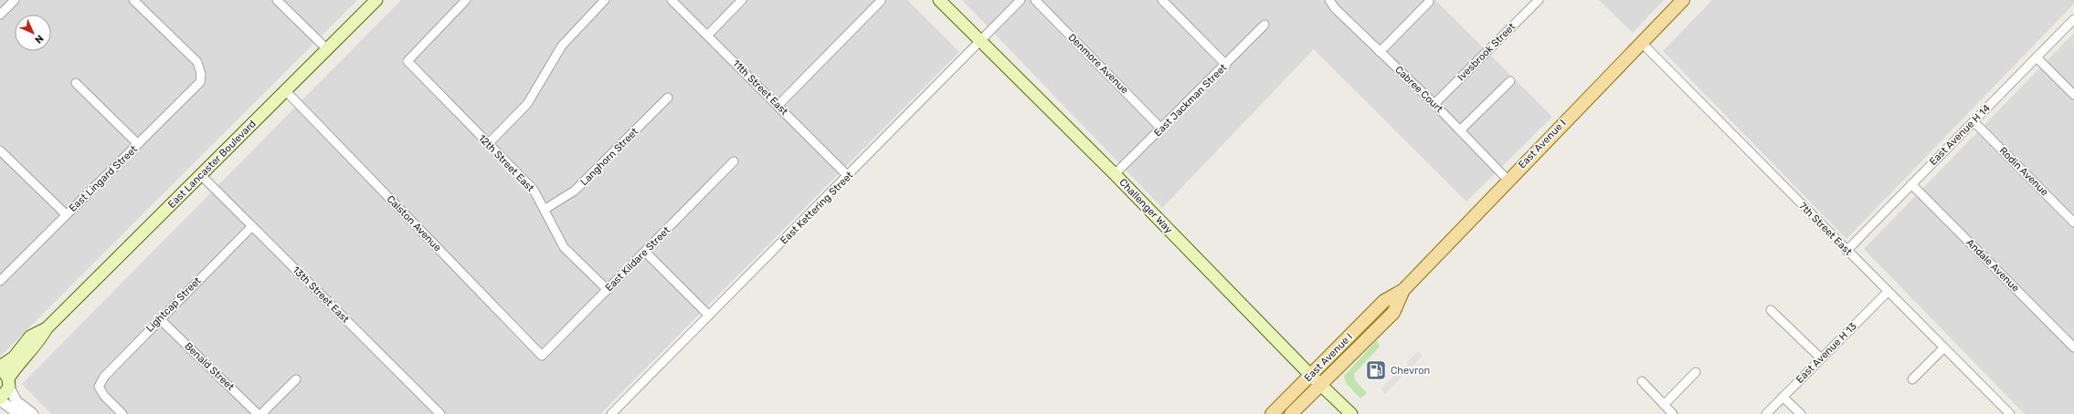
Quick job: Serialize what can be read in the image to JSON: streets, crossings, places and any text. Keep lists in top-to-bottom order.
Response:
{
  "streets": {
    "main road": ["East Avenue I", "East Lancaster Boulevard", "Challenger Way"],
    "street": [
      "Ivesbrook Street",
      "Denmore Avenue",
      "11th Street East",
      "Cabree Court",
      "East Jackman Street",
      "East Avenue H 14",
      "Langhorn Street",
      "12th Street East",
      "Rodin Avenue",
      "East Lingard Street",
      "East Kettering Street",
      "Calston Avenue",
      "7th Street East",
      "East Kildare Street",
      "Andale Avenue",
      "13th Street East",
      "Lightcap Street",
      "East Avenue H 13",
      "Benald Street"
    ]
  },
  "crossings": [
    ["Ivesbrook Street", "Cabree Court"],
    ["Denmore Avenue", "East Jackman Street"],
    ["11th Street East", "East Kettering Street"],
    ["Cabree Court", "East Avenue I"],
    ["East Jackman Street", "Challenger Way"],
    ["East Avenue H 14", "Rodin Avenue"],
    ["East Avenue H 14", "7th Street East"],
    ["East Avenue H 14", "Andale Avenue"],
    ["East Avenue I", "Challenger Way"],
    ["East Avenue I", "7th Street East"],
    ["Langhorn Street", "12th Street East"],
    ["12th Street East", "East Kildare Street"],
    ["East Lancaster Boulevard", "Calston Avenue"],
    ["East Lancaster Boulevard", "13th Street East"],
    ["Challenger Way", "East Kettering Street"],
    ["Calston Avenue", "East Kildare Street"],
    ["7th Street East", "East Avenue H 13"],
    ["13th Street East", "Lightcap Street"],
    ["Lightcap Street", "Benald Street"]
  ],
  "places": {
    "fuel station": ["Chevron"]
  },
  "north": "bottom right"
}
